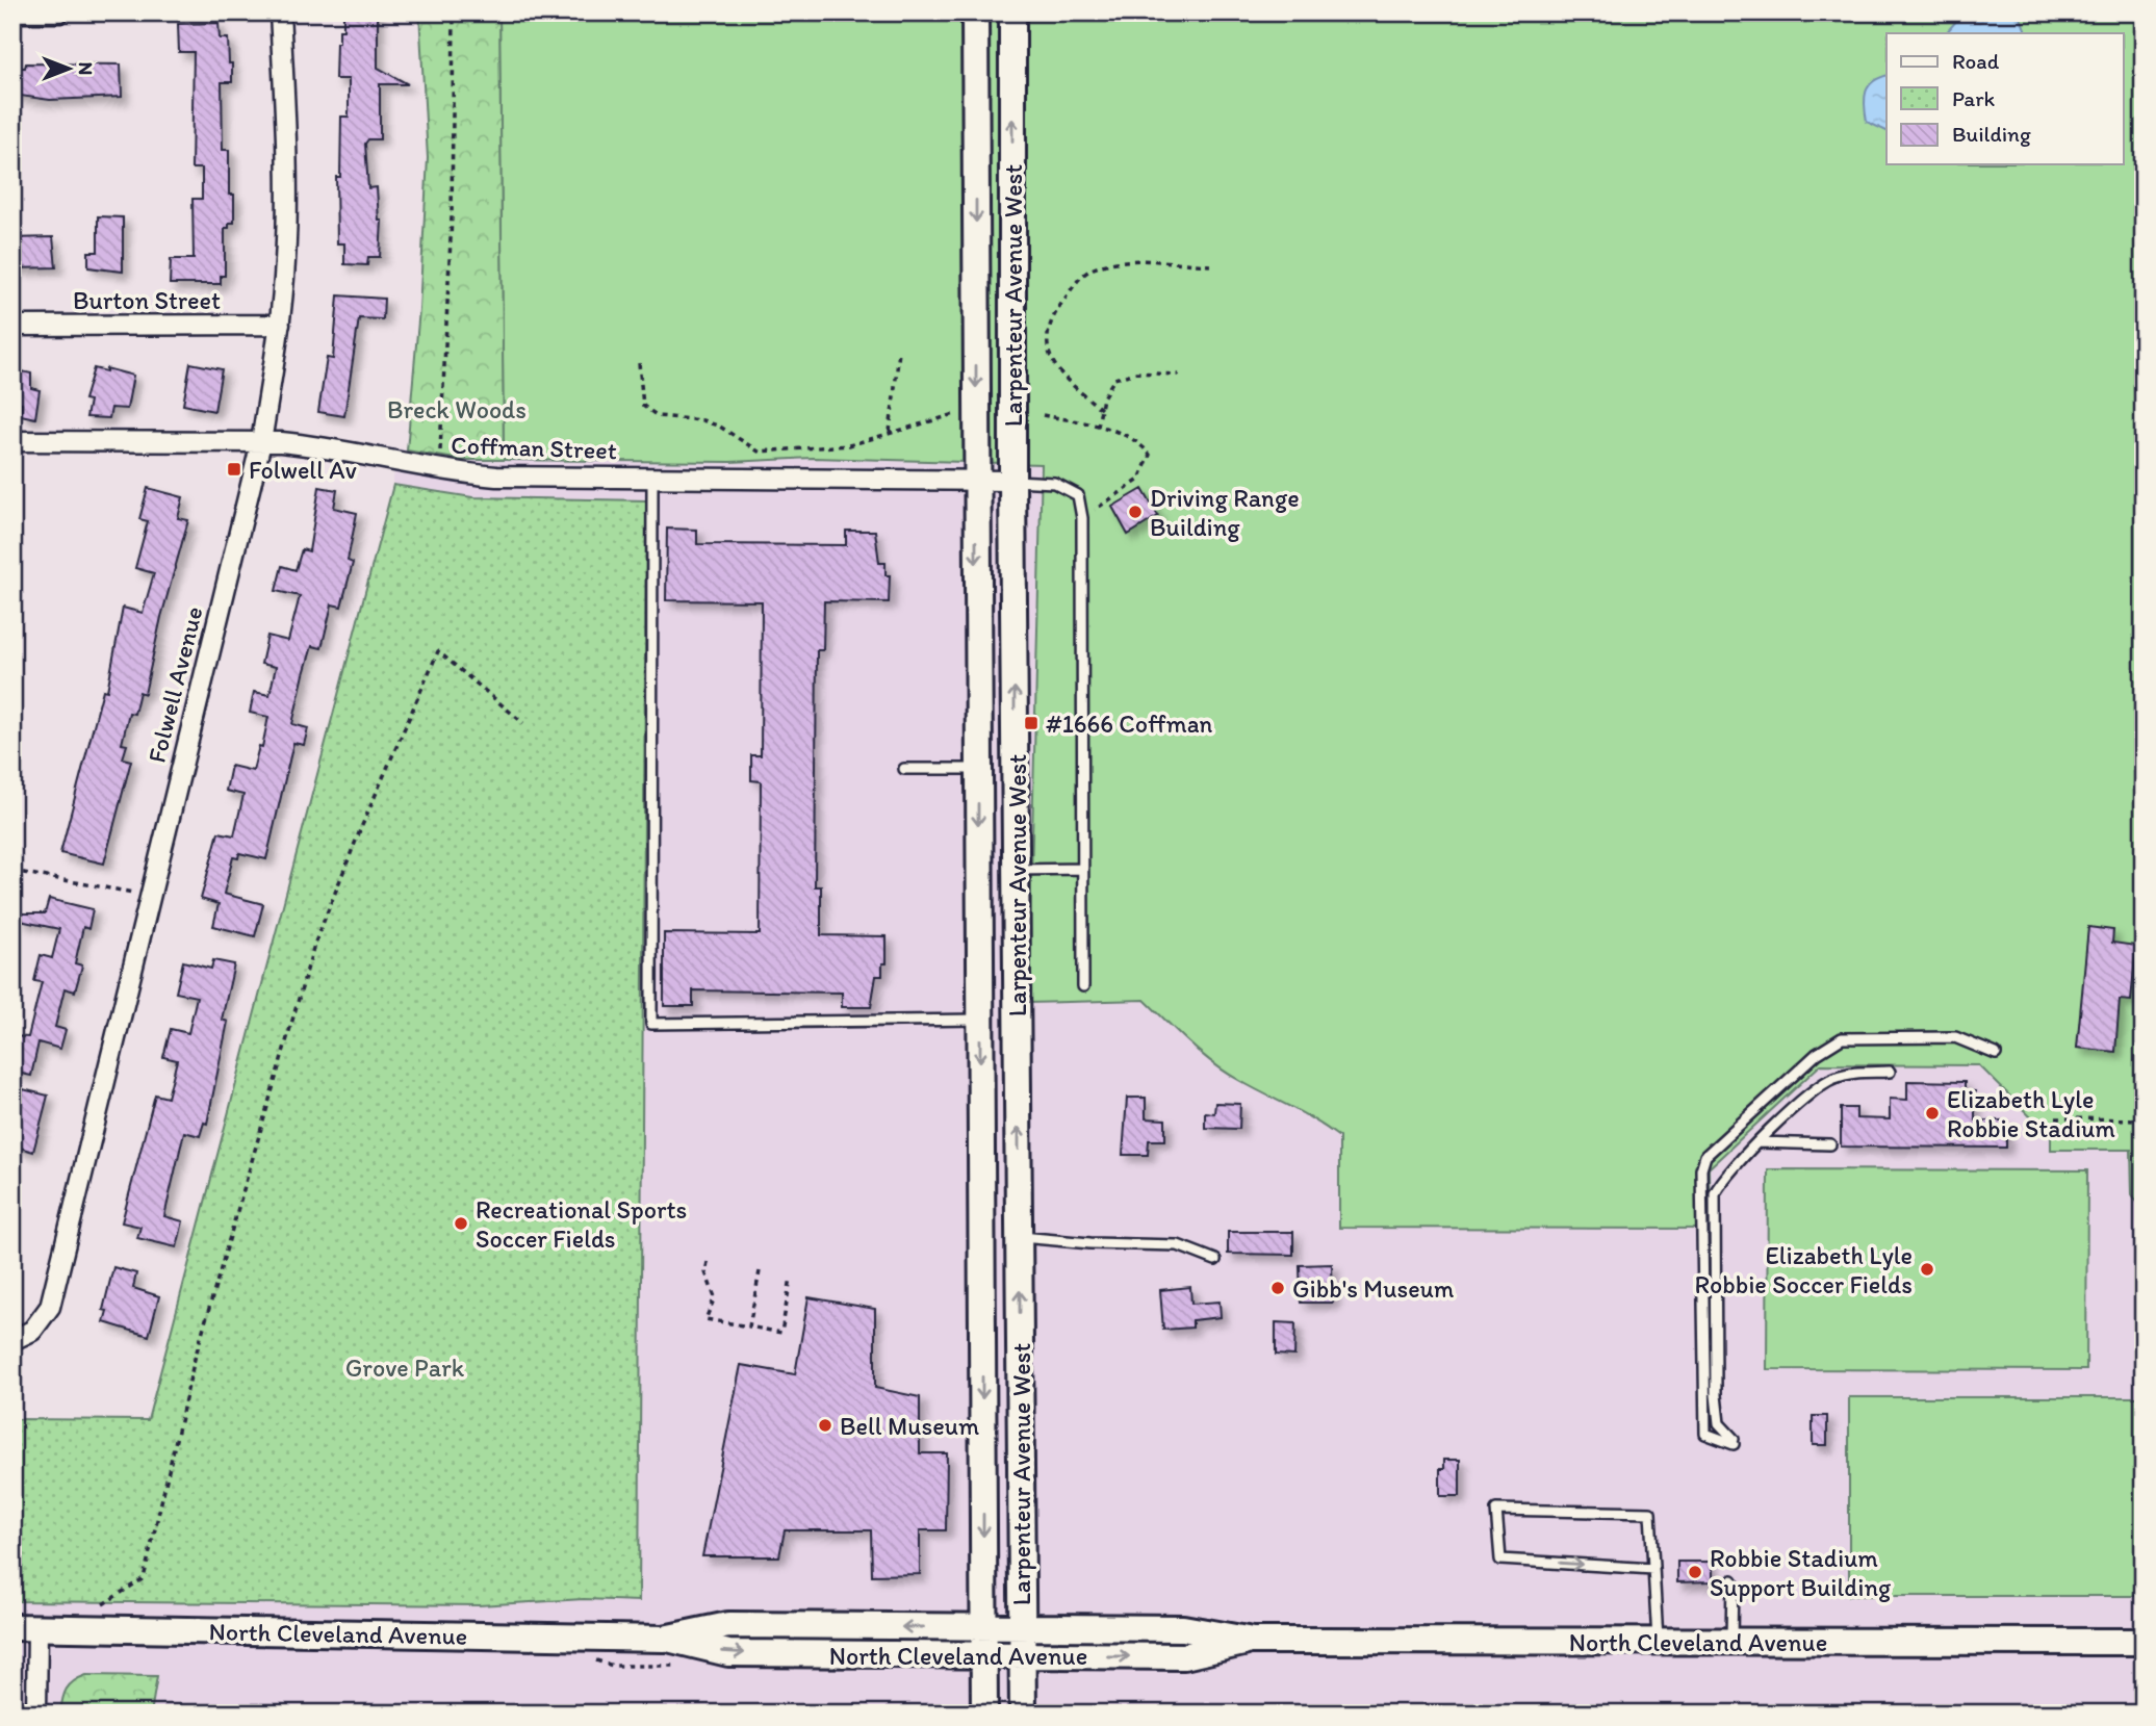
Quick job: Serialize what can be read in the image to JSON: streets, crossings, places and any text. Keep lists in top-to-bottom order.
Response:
{
  "streets": {
    "main road": ["Larpenteur Avenue West", "North Cleveland Avenue"],
    "street": ["Burton Street", "Coffman Street", "Folwell Avenue"]
  },
  "crossings": [
    ["Larpenteur Avenue West", "Coffman Street"],
    ["Larpenteur Avenue West", "North Cleveland Avenue"],
    ["Burton Street", "Folwell Avenue"],
    ["Coffman Street", "Folwell Avenue"]
  ],
  "parks": ["Breck Woods", "Grove Park"],
  "places": {
    "transit": ["Folwell Av", "#1666 Coffman"],
    "other": [
      "Driving Range Building",
      "Elizabeth Lyle Robbie Stadium",
      "Recreational Sports Soccer Fields",
      "Elizabeth Lyle Robbie Soccer Fields",
      "Gibb's Museum",
      "Bell Museum",
      "Robbie Stadium Support Building"
    ]
  },
  "legend": ["Road", "Park", "Building"],
  "north": "right"
}
